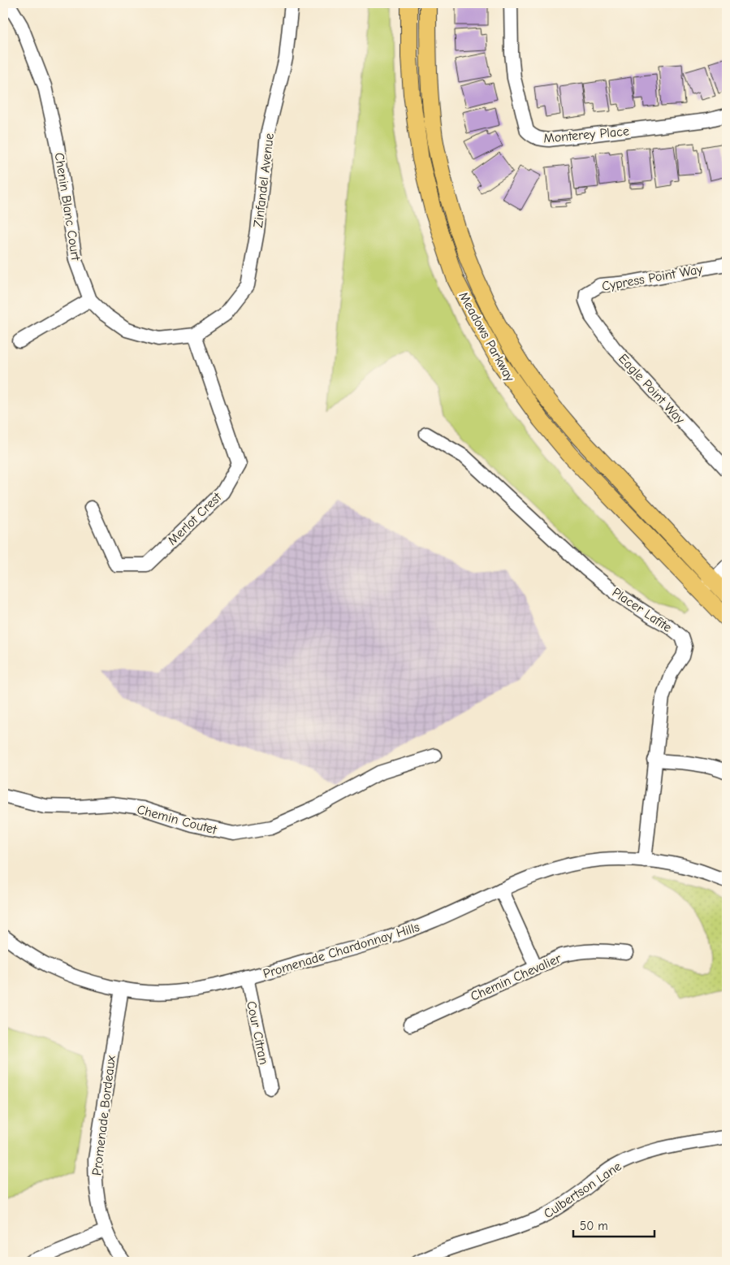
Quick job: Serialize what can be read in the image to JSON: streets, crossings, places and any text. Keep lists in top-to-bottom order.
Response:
{
  "streets": {
    "main road": ["Meadows Parkway"],
    "street": [
      "Monterey Place",
      "Zinfandel Avenue",
      "Chenin Blanc Court",
      "Cypress Point Way",
      "Eagle Point Way",
      "Merlot Crest",
      "Placer Lafite",
      "Chemin Coutet",
      "Promenade Chardonnay Hills",
      "Chemin Chevalier",
      "Cour Citran",
      "Promenade Bordeaux",
      "Culbertson Lane"
    ]
  },
  "crossings": [
    ["Zinfandel Avenue", "Chenin Blanc Court"],
    ["Zinfandel Avenue", "Merlot Crest"],
    ["Chenin Blanc Court", "Merlot Crest"],
    ["Cypress Point Way", "Eagle Point Way"],
    ["Placer Lafite", "Promenade Chardonnay Hills"],
    ["Promenade Chardonnay Hills", "Cour Citran"],
    ["Promenade Chardonnay Hills", "Promenade Bordeaux"]
  ],
  "scale_bar": "50 m"
}
